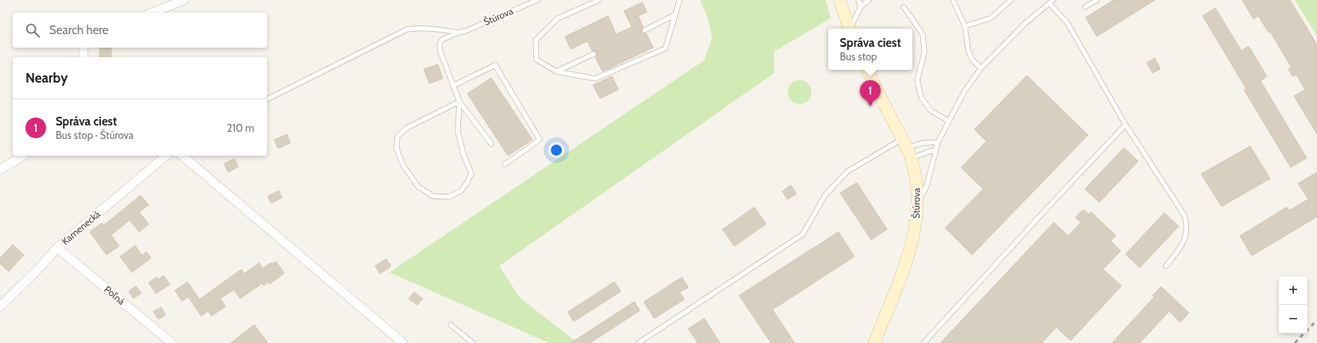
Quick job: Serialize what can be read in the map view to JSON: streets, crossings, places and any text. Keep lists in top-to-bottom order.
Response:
{
  "streets": {
    "street": ["Štúrova", "Kamenecká", "Poľná"]
  },
  "crossings": [
    ["Kamenecká", "Poľná"]
  ],
  "page": {
    "search": "Search here",
    "popup": ["Správa ciest", "Bus stop"],
    "heading": "Nearby",
    "pins": "1",
    "list": [
      {
        "mark": "1",
        "name": "Správa ciest",
        "note": "Bus stop · Štúrova",
        "value": "210 m"
      }
    ],
    "map_buttons": ["+", "−"]
  }
}
